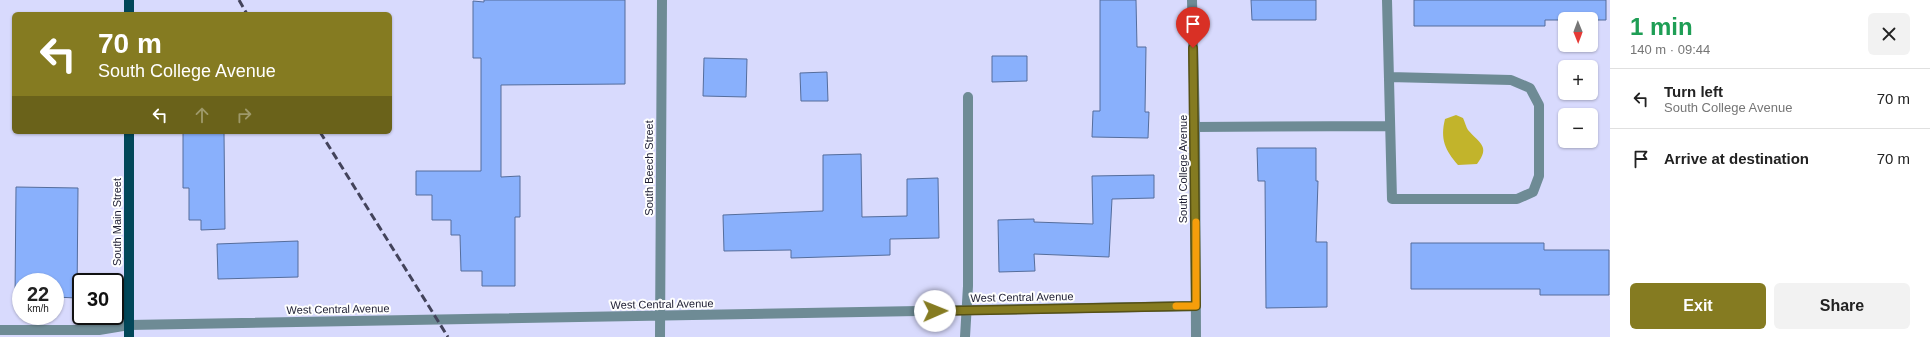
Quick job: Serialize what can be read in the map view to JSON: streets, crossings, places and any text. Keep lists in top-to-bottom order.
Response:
{
  "streets": {
    "main road": ["South Main Street"],
    "street": ["South Beech Street", "South College Avenue", "West Central Avenue"]
  },
  "crossings": [
    ["South Beech Street", "West Central Avenue"],
    ["South College Avenue", "West Central Avenue"],
    ["South Main Street", "West Central Avenue"]
  ],
  "north": "bottom",
  "page": {
    "heading": ["1 min", "140 m · 09:44"],
    "map_buttons": ["+", "−"],
    "turn": ["70 m", "South College Avenue"],
    "list": [
      {
        "name": "Turn left",
        "note": "South College Avenue",
        "value": "70 m"
      },
      {
        "name": "Arrive at destination",
        "value": "70 m"
      }
    ],
    "speed": "22 km/h",
    "limit": "30",
    "buttons": ["Exit", "Share"]
  }
}
